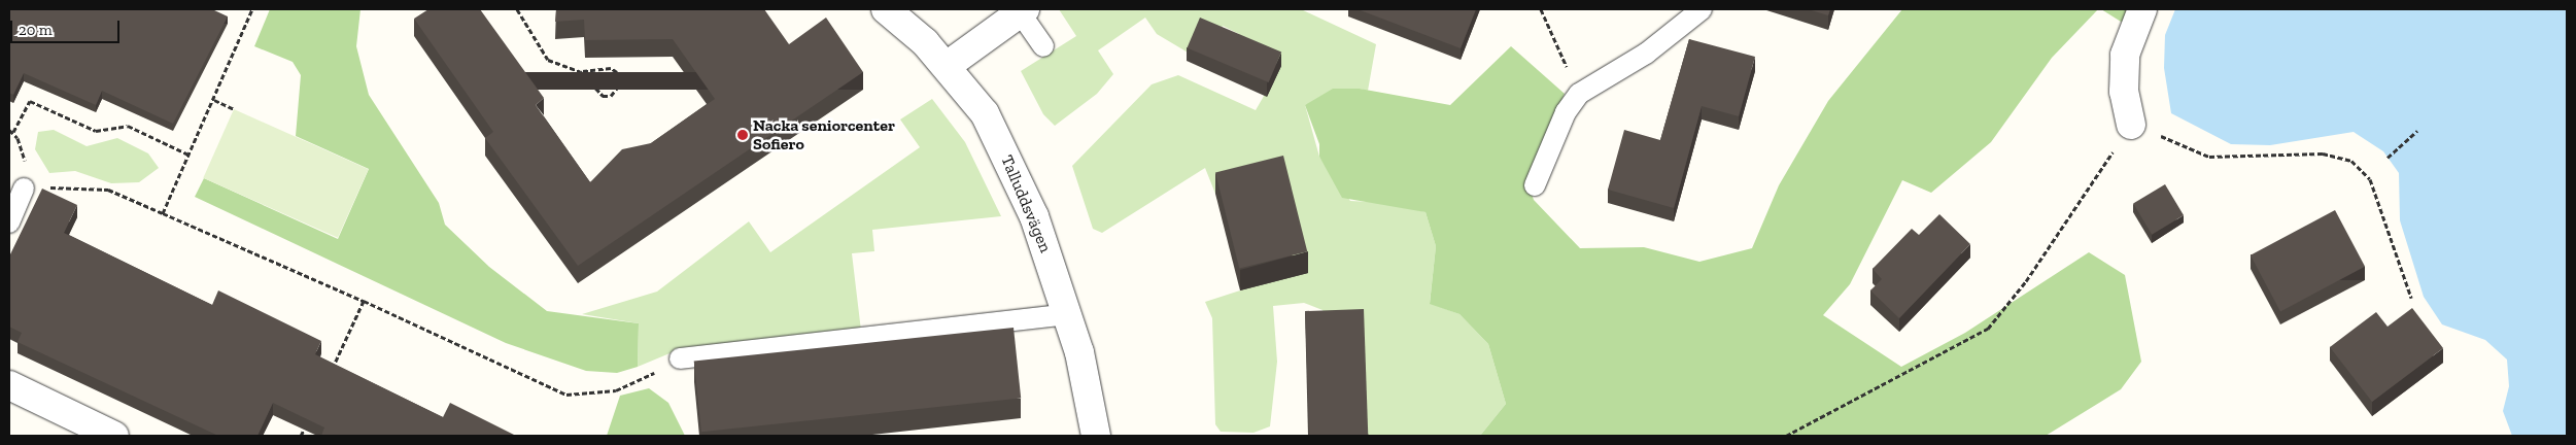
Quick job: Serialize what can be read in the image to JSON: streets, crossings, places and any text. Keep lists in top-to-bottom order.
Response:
{
  "streets": {
    "street": ["Talluddsvägen"]
  },
  "places": ["Nacka seniorcenter Sofiero"],
  "scale_bar": "20 m"
}
